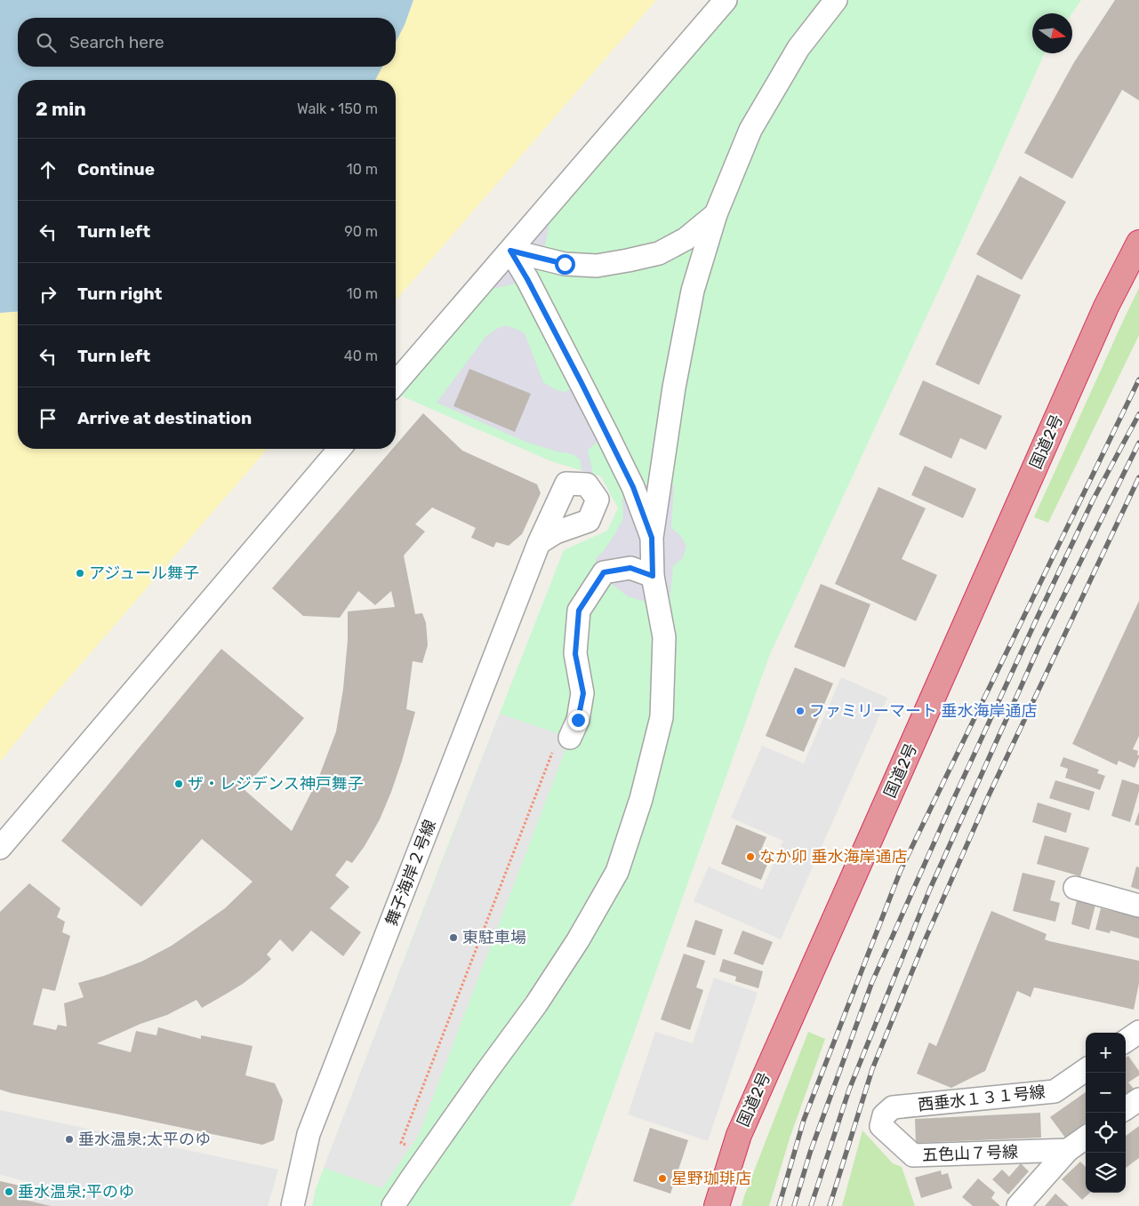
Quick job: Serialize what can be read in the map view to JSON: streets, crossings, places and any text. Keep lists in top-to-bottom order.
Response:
{
  "streets": {
    "highway": ["国道2号"],
    "street": ["舞子海岸２号線", "西垂水１３１号線", "五色山７号線"]
  },
  "crossings": [
    ["西垂水１３１号線", "五色山７号線"]
  ],
  "places": [
    "アジュール舞子",
    "ファミリーマート 垂水海岸通店",
    "ザ・レジデンス神戸舞子",
    "なか卯 垂水海岸通店",
    "東駐車場",
    "垂水温泉;太平のゆ",
    "星野珈琲店",
    "垂水温泉;平のゆ"
  ],
  "north": "right",
  "page": {
    "search": "Search here",
    "heading": ["2 min", "Walk · 150 m"],
    "list": [
      ["Continue", "10 m"],
      ["Turn left", "90 m"],
      ["Turn right", "10 m"],
      ["Turn left", "40 m"],
      "Arrive at destination"
    ],
    "map_buttons": ["+", "−"]
  }
}
